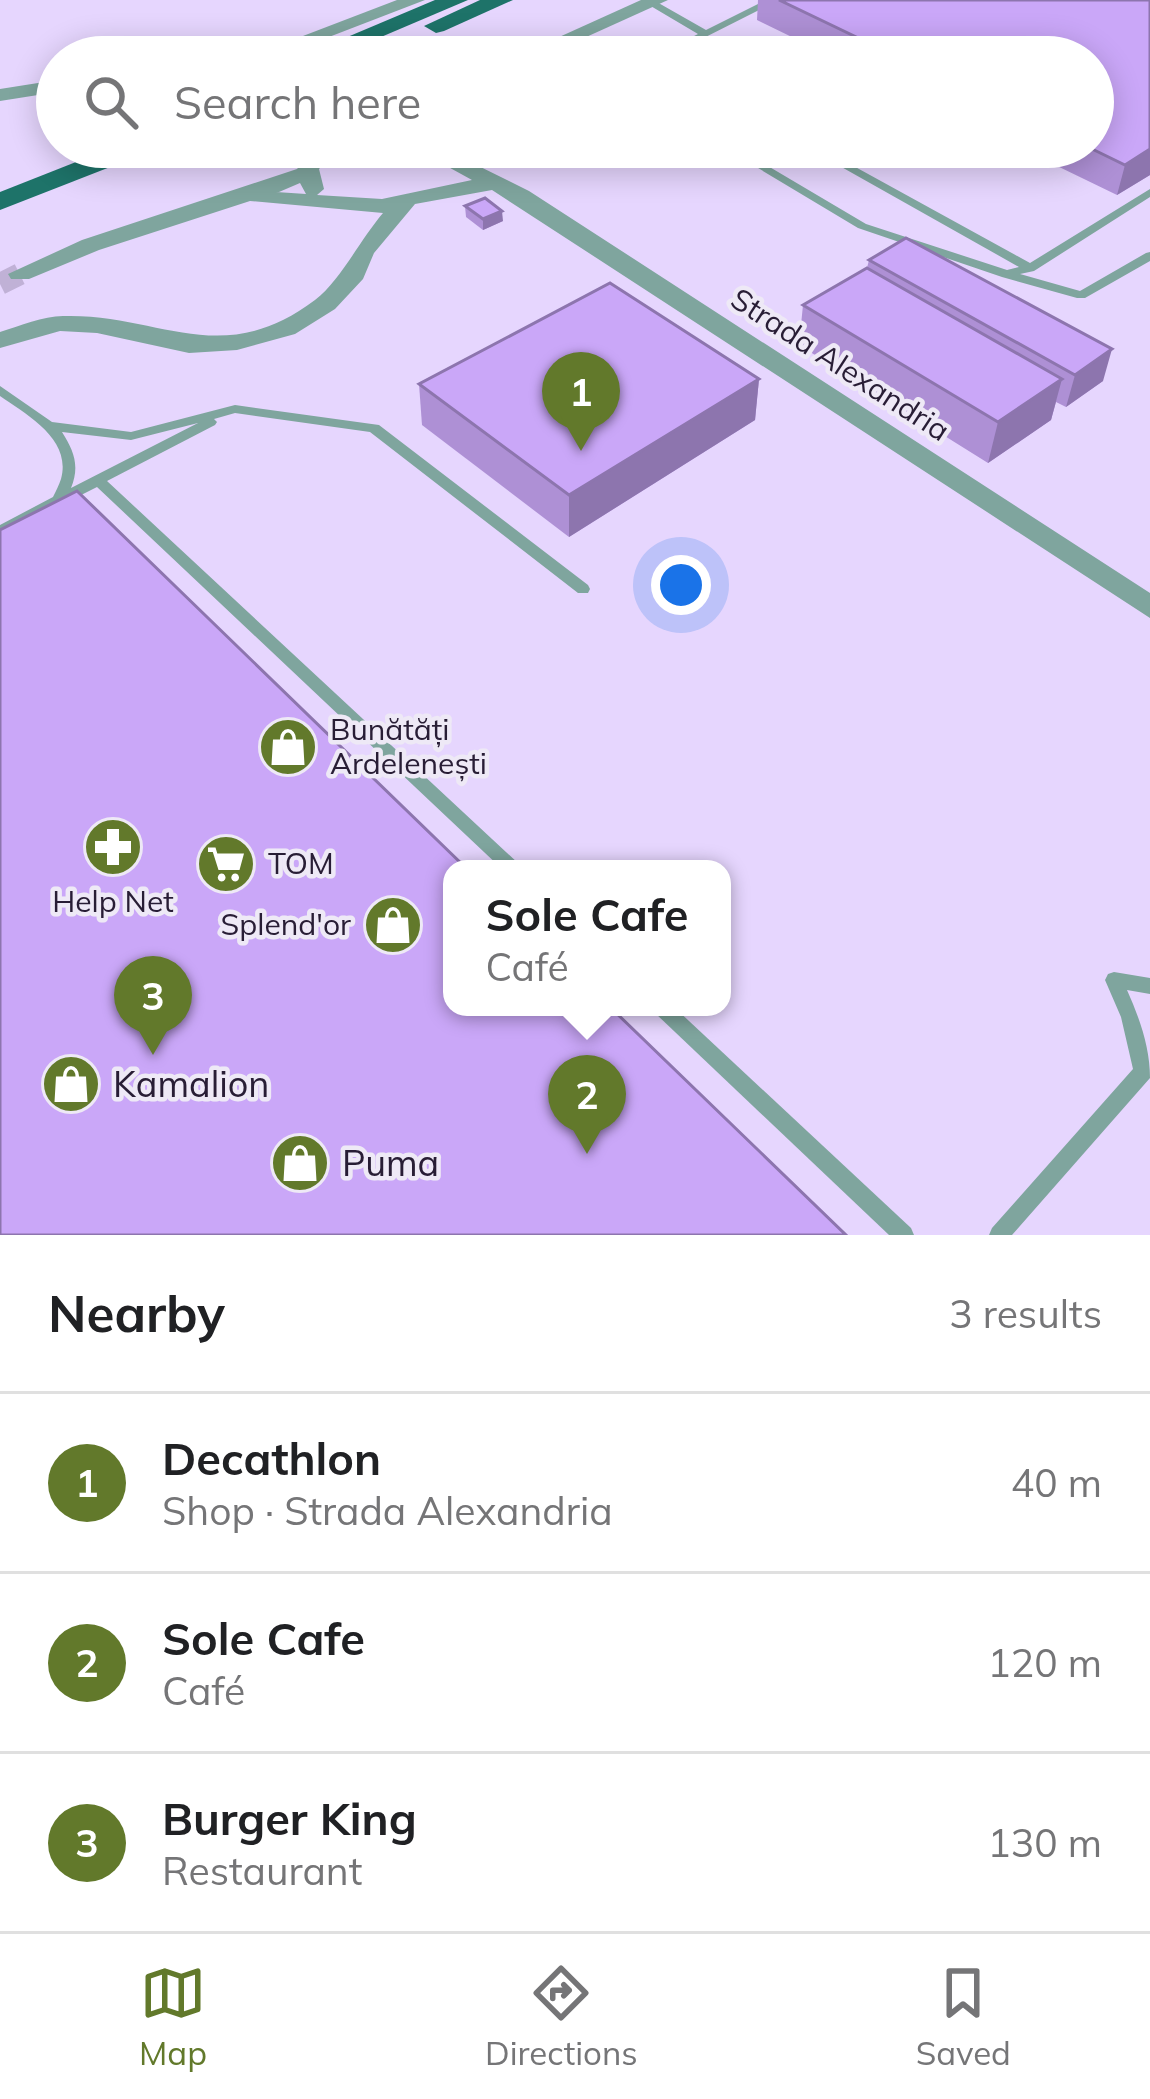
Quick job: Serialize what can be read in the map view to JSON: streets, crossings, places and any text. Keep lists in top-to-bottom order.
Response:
{
  "streets": {
    "street": ["Strada Alexandria"]
  },
  "places": {
    "shop": [
      "Bunătăți Ardelenești",
      "Splend'or",
      "Kamalion",
      "Puma"
    ],
    "pharmacy": ["Help Net"],
    "supermarket": ["TOM"]
  },
  "page": {
    "search": "Search here",
    "pins": ["1", "3", "2"],
    "popup": ["Sole Cafe", "Café"],
    "heading": ["Nearby", "3 results"],
    "list": [
      {
        "mark": "1",
        "name": "Decathlon",
        "note": "Shop · Strada Alexandria",
        "value": "40 m"
      },
      {
        "mark": "2",
        "name": "Sole Cafe",
        "note": "Café",
        "value": "120 m"
      },
      {
        "mark": "3",
        "name": "Burger King",
        "note": "Restaurant",
        "value": "130 m"
      }
    ],
    "nav": ["Map", "Directions", "Saved"]
  }
}
